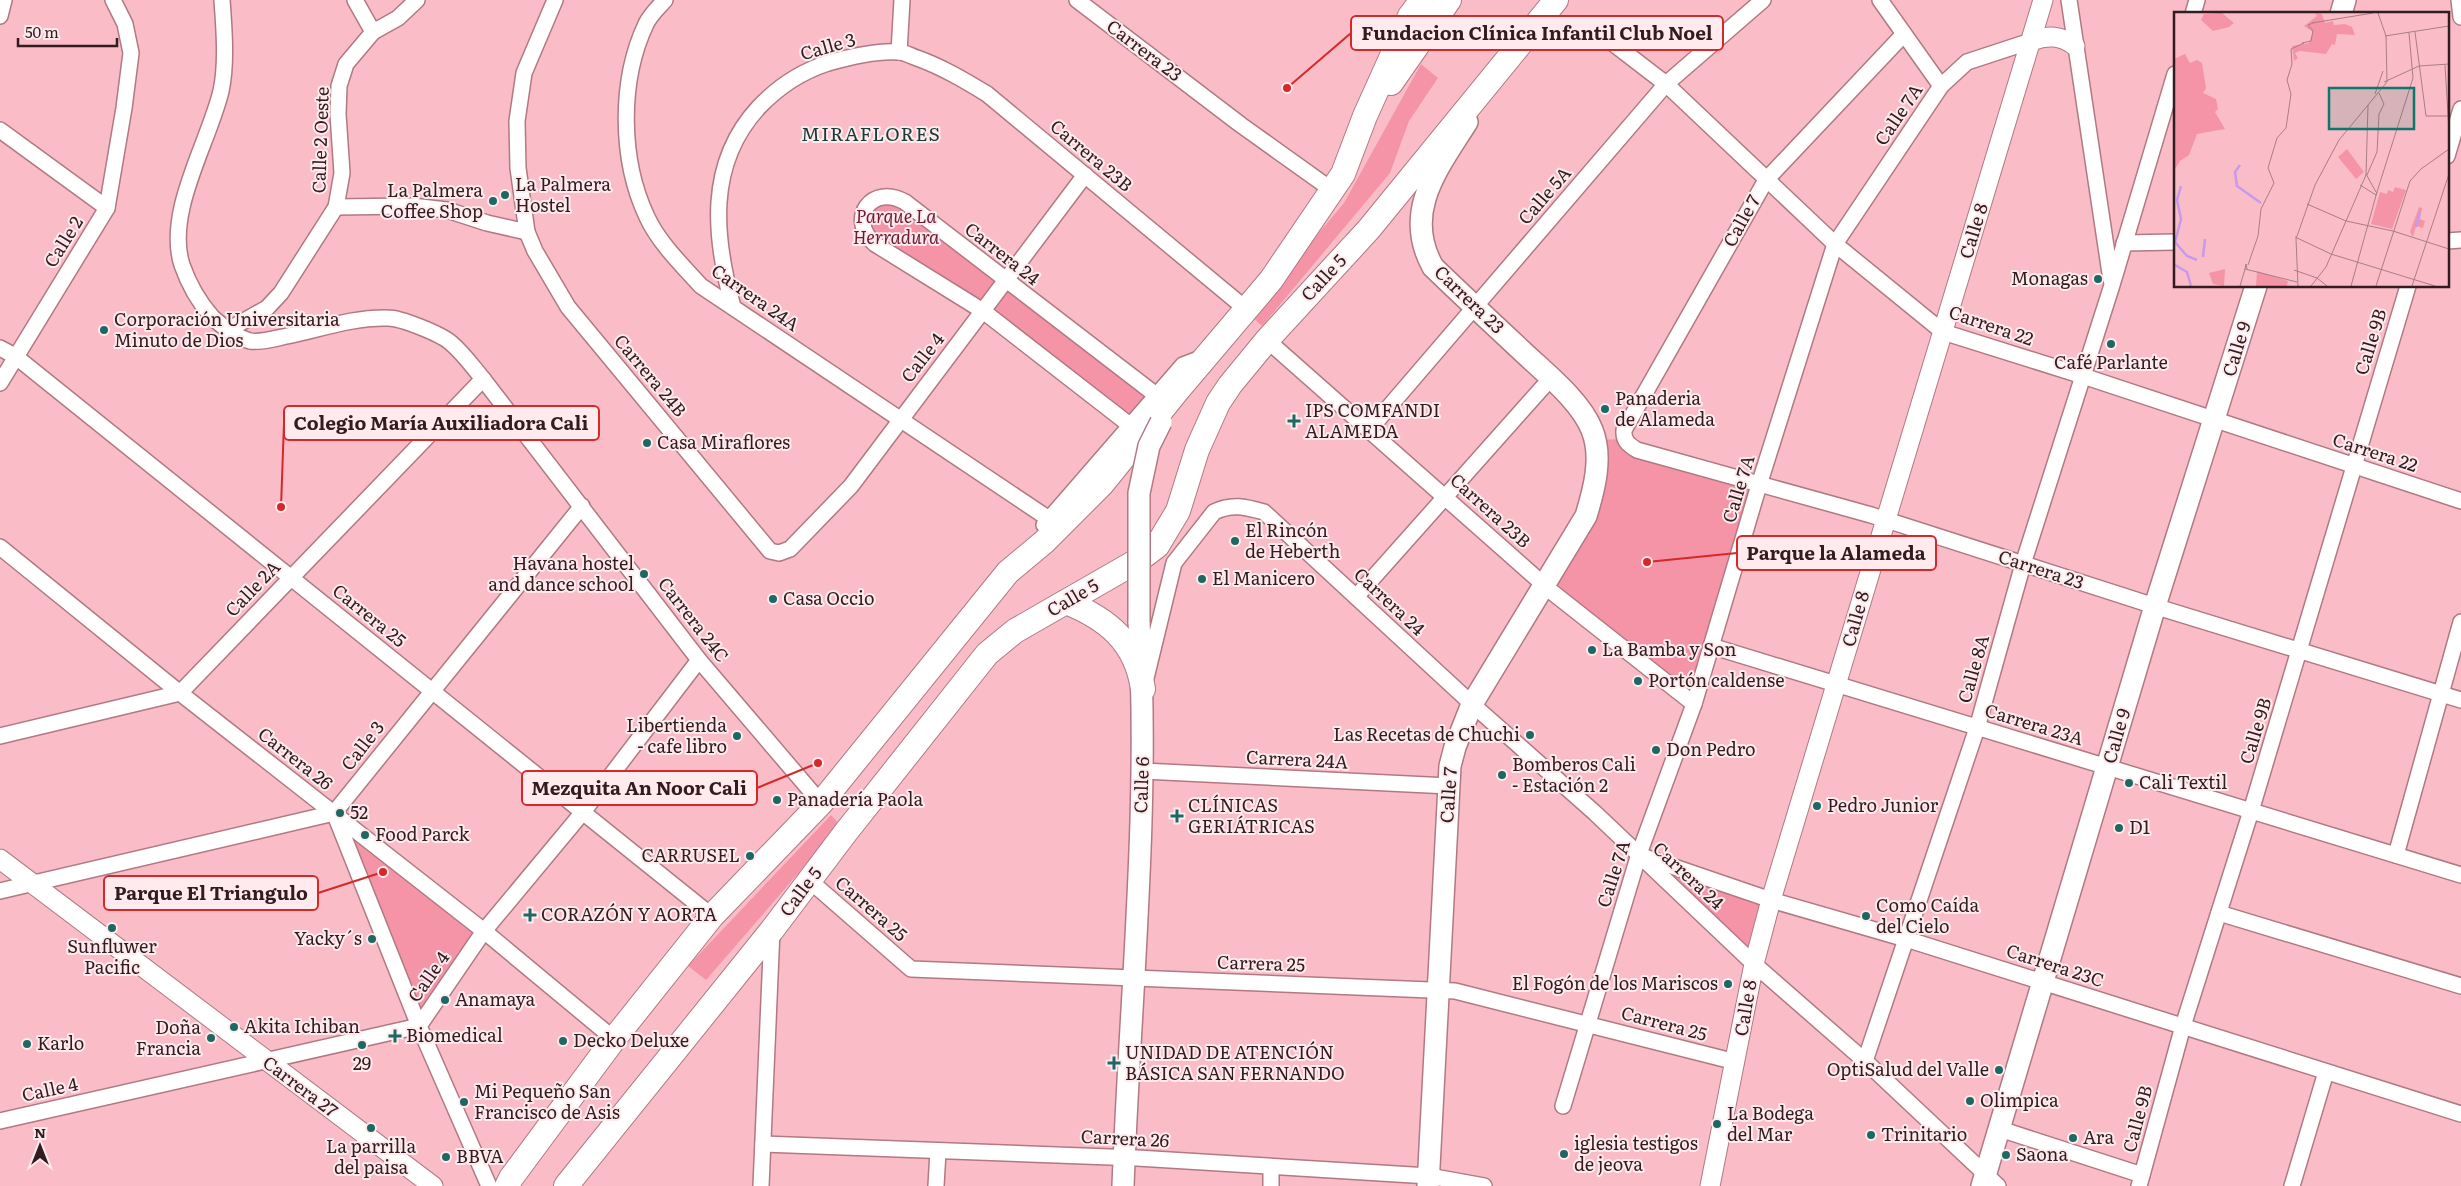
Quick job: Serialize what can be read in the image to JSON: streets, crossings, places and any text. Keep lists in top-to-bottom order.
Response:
{
  "streets": {
    "main road": [
      "Carrera 23",
      "Calle 7",
      "Calle 5",
      "Calle 9",
      "Calle 6"
    ],
    "street": [
      "Calle 3",
      "Calle 7A",
      "Calle 2 Oeste",
      "Carrera 23B",
      "Calle 5A",
      "Calle 8",
      "Calle 2",
      "Carrera 24",
      "Carrera 24A",
      "Carrera 22",
      "Calle 9B",
      "Calle 4",
      "Carrera 24B",
      "Calle 2A",
      "Carrera 25",
      "Carrera 24C",
      "Calle 8A",
      "Carrera 23A",
      "Carrera 26",
      "Carrera 23C",
      "Carrera 27"
    ]
  },
  "crossings": [
    ["Calle 3", "Carrera 23B"],
    ["Calle 3", "Carrera 24A"],
    ["Calle 3", "Carrera 25"],
    ["Calle 3", "Carrera 24C"],
    ["Calle 3", "Carrera 26"],
    ["Carrera 23", "Calle 7A"],
    ["Carrera 23", "Calle 5A"],
    ["Carrera 23", "Calle 7"],
    ["Carrera 23", "Calle 8"],
    ["Carrera 23", "Calle 5"],
    ["Carrera 23", "Calle 9B"],
    ["Carrera 23", "Calle 9"],
    ["Carrera 23", "Calle 8A"],
    ["Calle 7A", "Carrera 23B"],
    ["Calle 7A", "Calle 8"],
    ["Calle 7A", "Carrera 24"],
    ["Calle 7A", "Carrera 22"],
    ["Calle 7A", "Carrera 25"],
    ["Calle 7A", "Carrera 23A"],
    ["Calle 7A", "Carrera 23C"],
    ["Calle 2 Oeste", "Carrera 24C"],
    ["Carrera 23B", "Calle 5A"],
    ["Carrera 23B", "Calle 7"],
    ["Carrera 23B", "Calle 5"],
    ["Carrera 23B", "Calle 4"],
    ["Calle 5A", "Carrera 22"],
    ["Calle 7", "Carrera 24"],
    ["Calle 7", "Carrera 24A"],
    ["Calle 7", "Carrera 22"],
    ["Calle 7", "Carrera 25"],
    ["Calle 7", "Carrera 26"],
    ["Calle 8", "Carrera 24"],
    ["Calle 8", "Carrera 22"],
    ["Calle 8", "Carrera 25"],
    ["Calle 8", "Carrera 23A"],
    ["Calle 8", "Carrera 23C"],
    ["Calle 2", "Carrera 25"],
    ["Carrera 24", "Calle 9"],
    ["Carrera 24", "Calle 4"],
    ["Carrera 24", "Calle 8A"],
    ["Carrera 24", "Calle 6"],
    ["Carrera 24", "Carrera 23C"],
    ["Calle 5", "Carrera 25"],
    ["Carrera 24A", "Calle 4"],
    ["Carrera 24A", "Calle 6"],
    ["Carrera 22", "Calle 9B"],
    ["Carrera 22", "Calle 9"],
    ["Carrera 22", "Calle 8A"],
    ["Calle 9B", "Carrera 23A"],
    ["Calle 9B", "Carrera 23C"],
    ["Calle 9", "Carrera 23A"],
    ["Calle 9", "Carrera 23C"],
    ["Calle 4", "Carrera 24B"],
    ["Calle 4", "Carrera 25"],
    ["Calle 4", "Carrera 24C"],
    ["Calle 4", "Carrera 26"],
    ["Calle 4", "Carrera 27"],
    ["Calle 2A", "Carrera 25"],
    ["Calle 2A", "Carrera 24C"],
    ["Calle 2A", "Carrera 26"],
    ["Carrera 25", "Calle 6"],
    ["Calle 8A", "Carrera 23A"],
    ["Calle 8A", "Carrera 23C"],
    ["Carrera 26", "Calle 6"]
  ],
  "districts": ["MIRAFLORES"],
  "parks": ["Parque La Herradura"],
  "places": {
    "other": [
      "Fundacion Clínica Infantil Club Noel",
      "La Palmera Hostel",
      "La Palmera Coffee Shop",
      "Monagas",
      "Corporación Universitaria Minuto de Dios",
      "Café Parlante",
      "Panaderia de Alameda",
      "Casa Miraflores",
      "Colegio María Auxiliadora Cali",
      "El Rincón de Heberth",
      "Parque la Alameda",
      "Havana hostel and dance school",
      "El Manicero",
      "Casa Occio",
      "La Bamba y Son",
      "Portón caldense",
      "Las Recetas de Chuchi",
      "Libertienda - cafe libro",
      "Don Pedro",
      "Mezquita An Noor Cali",
      "Bomberos Cali - Estación 2",
      "Cali Textil",
      "Panadería Paola",
      "Pedro Junior",
      "52",
      "D1",
      "Food Parck",
      "CARRUSEL",
      "Parque El Triangulo",
      "Como Caída del Cielo",
      "Sunfluwer Pacific",
      "Yacky´s",
      "El Fogón de los Mariscos",
      "Anamaya",
      "Akita Ichiban",
      "Doña Francia",
      "Decko Deluxe",
      "Karlo",
      "29",
      "OptiSalud del Valle",
      "Olimpica",
      "Mi Pequeño San Francisco de Asis",
      "La Bodega del Mar",
      "La parrilla del paisa",
      "Trinitario",
      "Ara",
      "iglesia testigos de jeova",
      "Saona",
      "BBVA"
    ],
    "health": [
      "IPS COMFANDI ALAMEDA",
      "CLÍNICAS GERIÁTRICAS",
      "CORAZÓN Y AORTA",
      "Biomedical",
      "UNIDAD DE ATENCIÓN BÁSICA SAN FERNANDO"
    ]
  },
  "scale_bar": "50 m",
  "north": "top"
}
